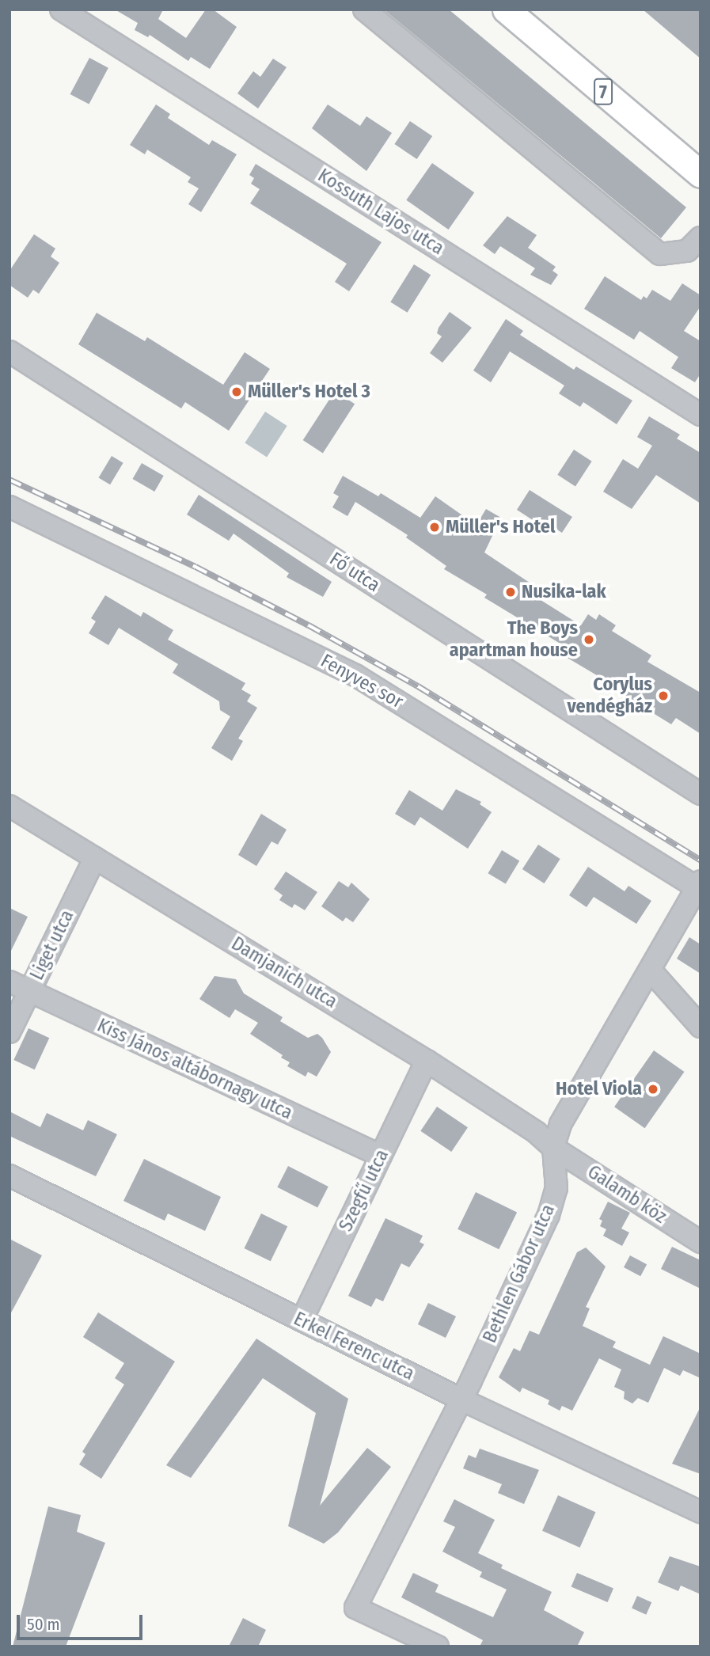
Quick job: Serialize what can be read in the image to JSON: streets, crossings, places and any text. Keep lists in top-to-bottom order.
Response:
{
  "streets": {
    "main road": ["7"],
    "street": [
      "Kossuth Lajos utca",
      "Fő utca",
      "Fenyves sor",
      "Liget utca",
      "Damjanich utca",
      "Kiss János altábornagy utca",
      "Szegfű utca",
      "Galamb köz",
      "Bethlen Gábor utca",
      "Erkel Ferenc utca"
    ]
  },
  "crossings": [
    ["Fenyves sor", "Bethlen Gábor utca"],
    ["Liget utca", "Damjanich utca"],
    ["Liget utca", "Kiss János altábornagy utca"],
    ["Damjanich utca", "Szegfű utca"],
    ["Damjanich utca", "Galamb köz"],
    ["Damjanich utca", "Bethlen Gábor utca"],
    ["Kiss János altábornagy utca", "Szegfű utca"],
    ["Szegfű utca", "Erkel Ferenc utca"],
    ["Galamb köz", "Bethlen Gábor utca"],
    ["Bethlen Gábor utca", "Erkel Ferenc utca"]
  ],
  "places": [
    "Müller's Hotel 3",
    "Müller's Hotel",
    "Nusika-lak",
    "The Boys apartman house",
    "Corylus vendégház",
    "Hotel Viola"
  ],
  "scale_bar": "50 m"
}
